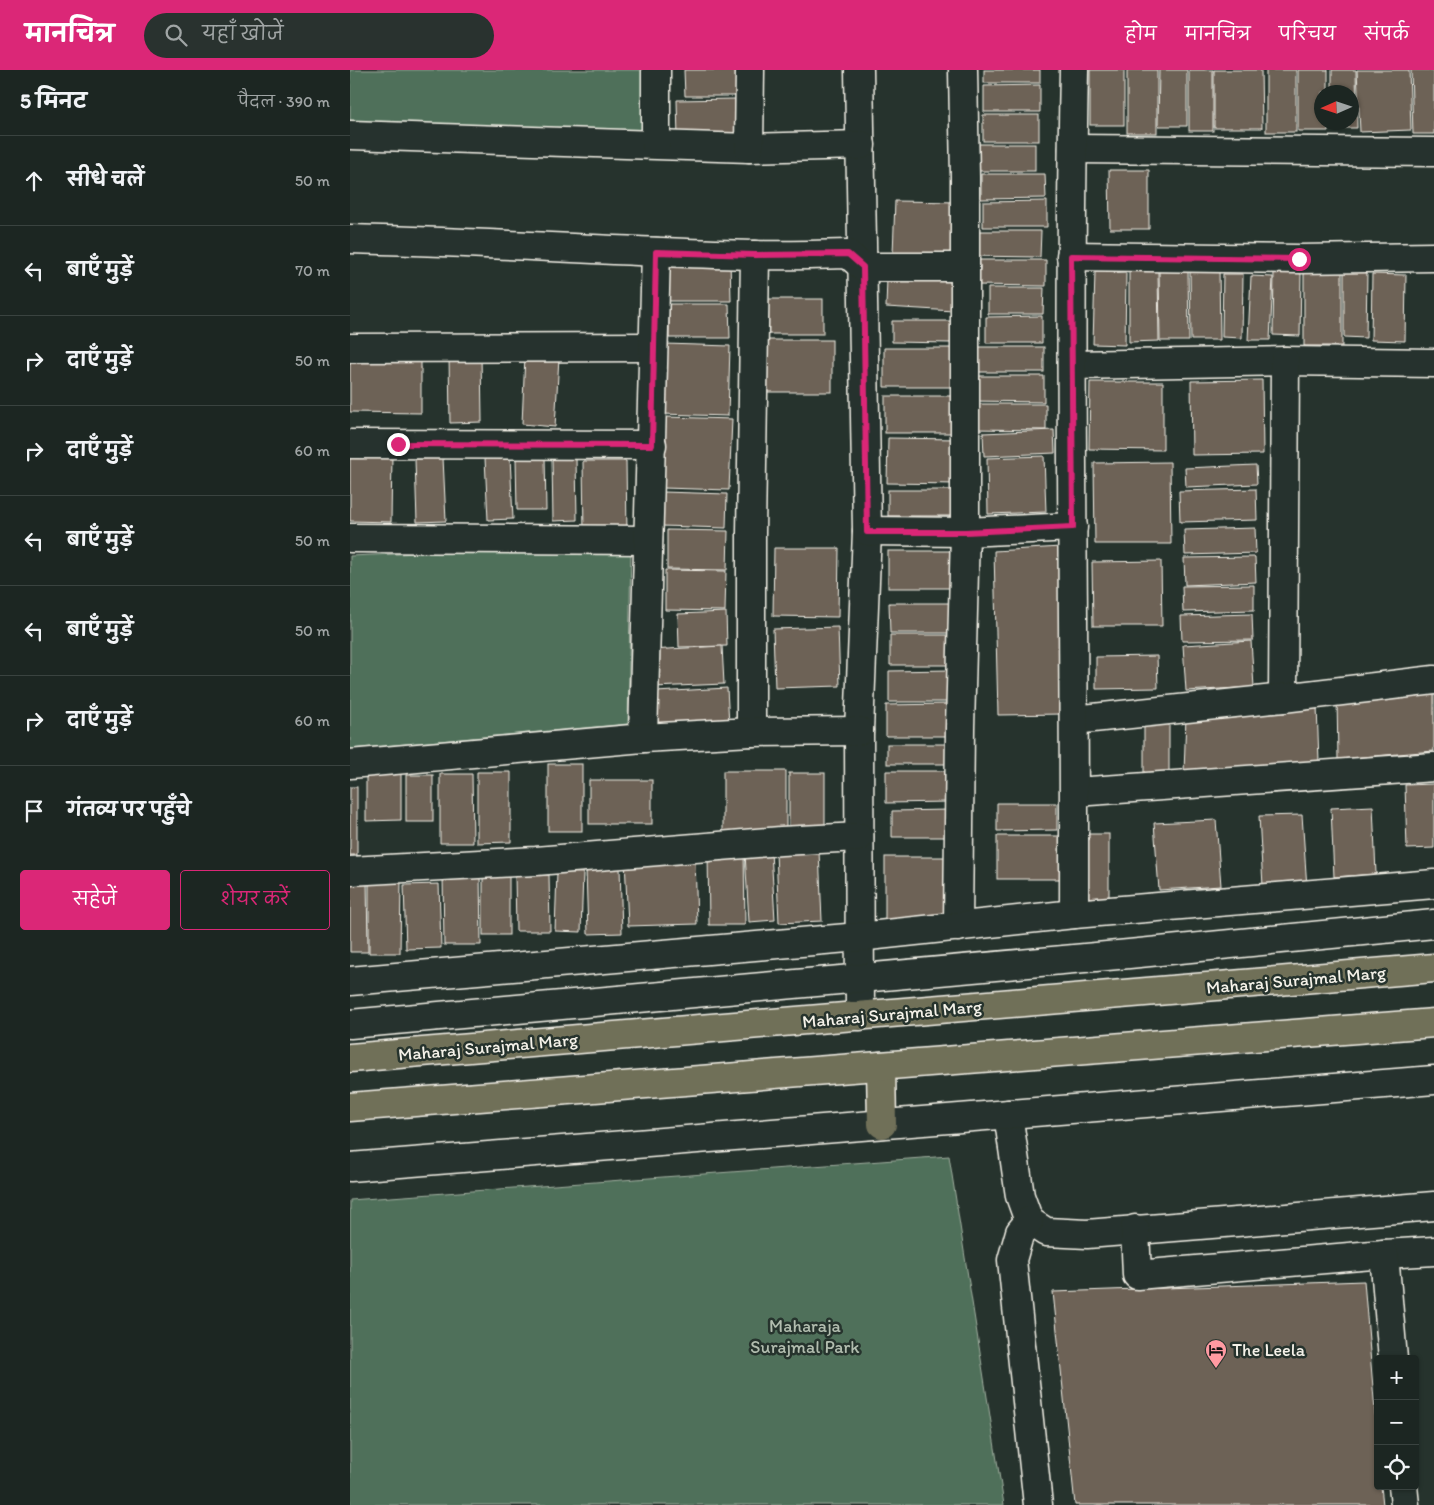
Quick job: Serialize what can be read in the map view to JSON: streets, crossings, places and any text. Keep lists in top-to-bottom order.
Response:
{
  "streets": {
    "main road": ["Maharaj Surajmal Marg"]
  },
  "parks": ["Maharaja Surajmal Park"],
  "places": {
    "hotel": ["The Leela"]
  },
  "north": "left",
  "page": {
    "header": "मानचित्र",
    "search": "यहाँ खोजें",
    "nav": [
      "होम",
      "मानचित्र",
      "परिचय",
      "संपर्क"
    ],
    "heading": ["5 मिनट", "पैदल · 390 m"],
    "list": [
      ["सीधे चलें", "50 m"],
      ["बाएँ मुड़ें", "70 m"],
      ["दाएँ मुड़ें", "50 m"],
      ["दाएँ मुड़ें", "60 m"],
      ["बाएँ मुड़ें", "50 m"],
      ["बाएँ मुड़ें", "50 m"],
      ["दाएँ मुड़ें", "60 m"],
      "गंतव्य पर पहुँचे"
    ],
    "buttons": ["सहेजें", "शेयर करें"],
    "map_buttons": ["+", "−"]
  }
}
